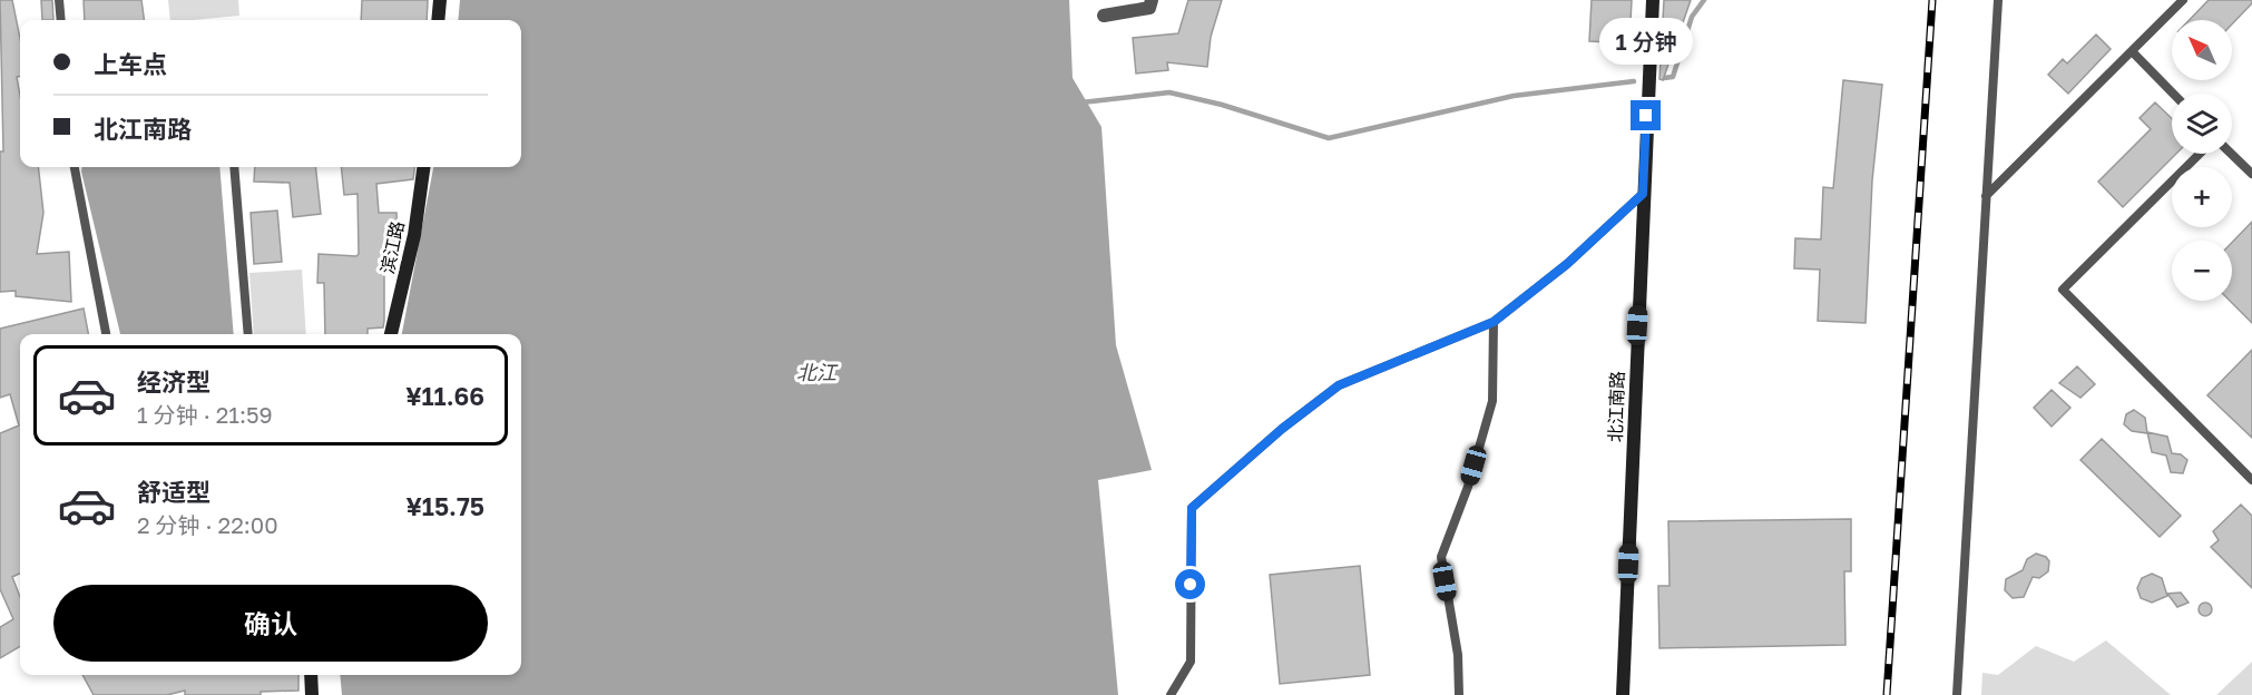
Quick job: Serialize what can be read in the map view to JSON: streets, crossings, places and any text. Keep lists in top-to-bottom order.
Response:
{
  "streets": {
    "street": ["滨江路", "北江南路"]
  },
  "water": ["北江"],
  "north": "top left",
  "page": {
    "bubble": "1 分钟",
    "map_buttons": ["+", "−"],
    "banner": ["上车点", "北江南路"],
    "list": [
      {
        "name": "经济型",
        "note": "1 分钟 · 21:59",
        "value": "¥11.66"
      },
      {
        "name": "舒适型",
        "note": "2 分钟 · 22:00",
        "value": "¥15.75"
      }
    ],
    "buttons": "确认"
  }
}
